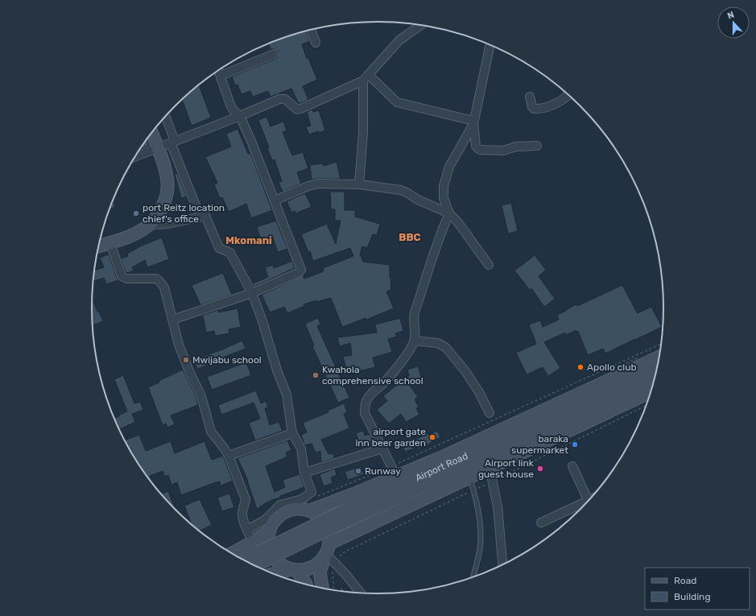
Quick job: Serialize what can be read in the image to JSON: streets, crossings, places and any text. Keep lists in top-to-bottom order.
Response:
{
  "streets": {
    "main road": ["Airport Road"]
  },
  "districts": ["BBC", "Mkomani"],
  "places": [
    "port Reitz location chief's office",
    "Mwijabu school",
    "Apollo club",
    "Kwahola comprehensive school",
    "airport gate inn beer garden",
    "baraka supermarket",
    "Airport link guest house",
    "Runway"
  ],
  "legend": ["Road", "Building"],
  "north": "top"
}
